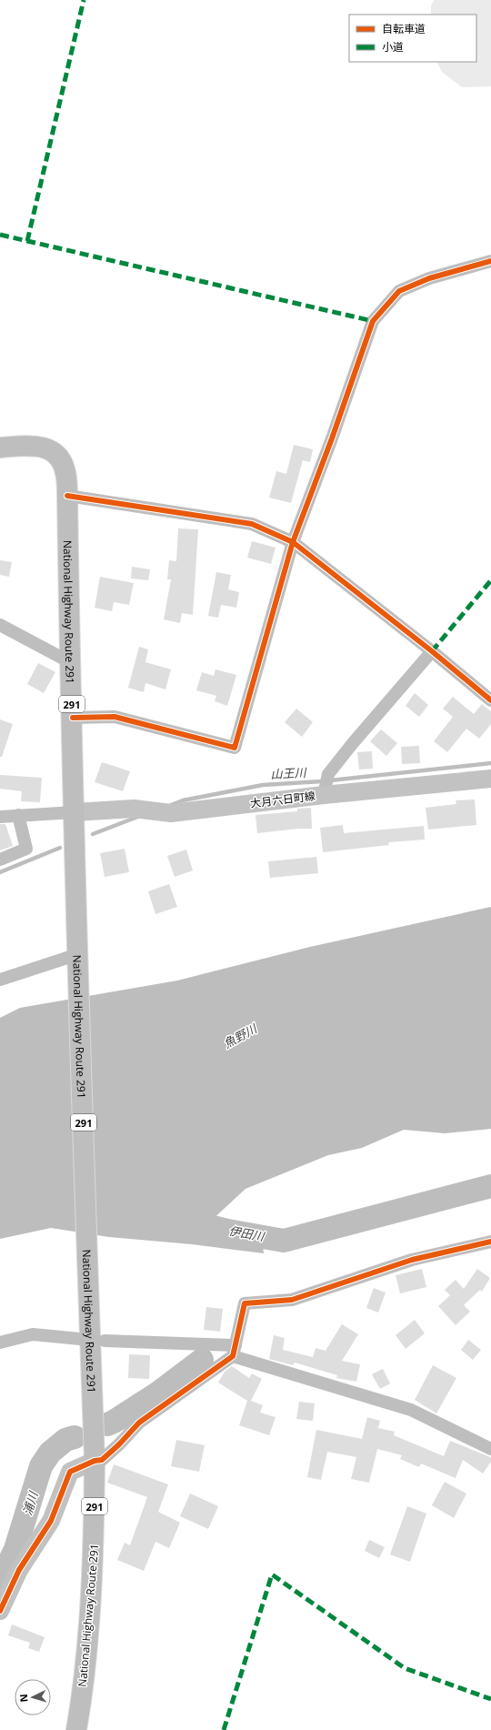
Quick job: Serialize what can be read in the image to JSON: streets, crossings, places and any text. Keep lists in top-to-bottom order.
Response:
{
  "streets": {
    "highway": ["National Highway Route 291", "291"],
    "main road": ["大月六日町線"]
  },
  "crossings": [
    ["National Highway Route 291", "大月六日町線"]
  ],
  "water": [
    "山王川",
    "魚野川",
    "伊田川",
    "浦川"
  ],
  "legend": ["自転車道", "小道"],
  "north": "left"
}
